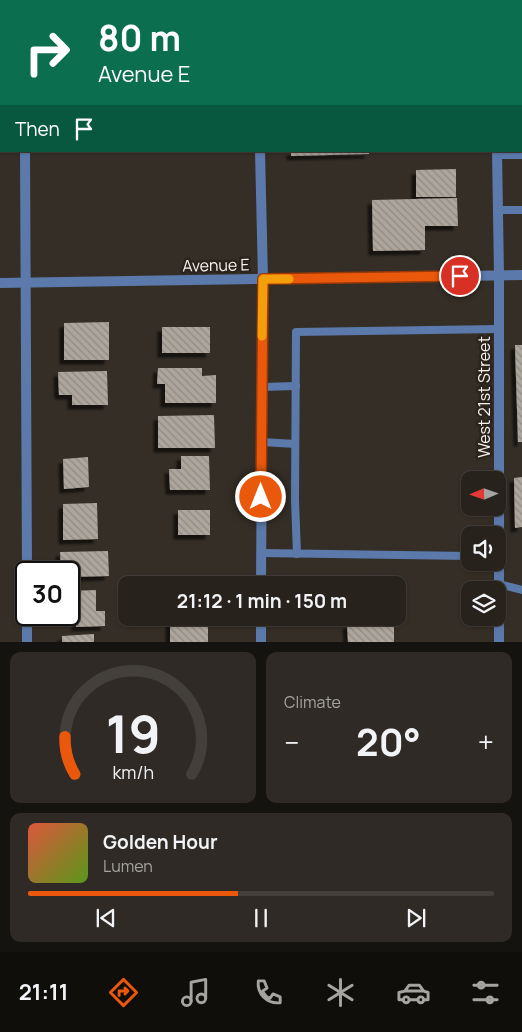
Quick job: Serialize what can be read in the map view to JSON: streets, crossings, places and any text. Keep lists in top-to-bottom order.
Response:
{
  "streets": {
    "street": ["Avenue E", "West 21st Street"]
  },
  "crossings": [
    ["Avenue E", "West 21st Street"]
  ],
  "north": "left",
  "page": {
    "turn": ["80 m", "Avenue E"],
    "then": "Then",
    "limit": "30",
    "trip": "21:12 · 1 min · 150 m",
    "tile": "Climate",
    "heat": ["−", "20°", "+"],
    "song": ["Golden Hour", "Lumen"],
    "tabs": "21:11",
    "gauge": ["19", "km/h"]
  }
}
